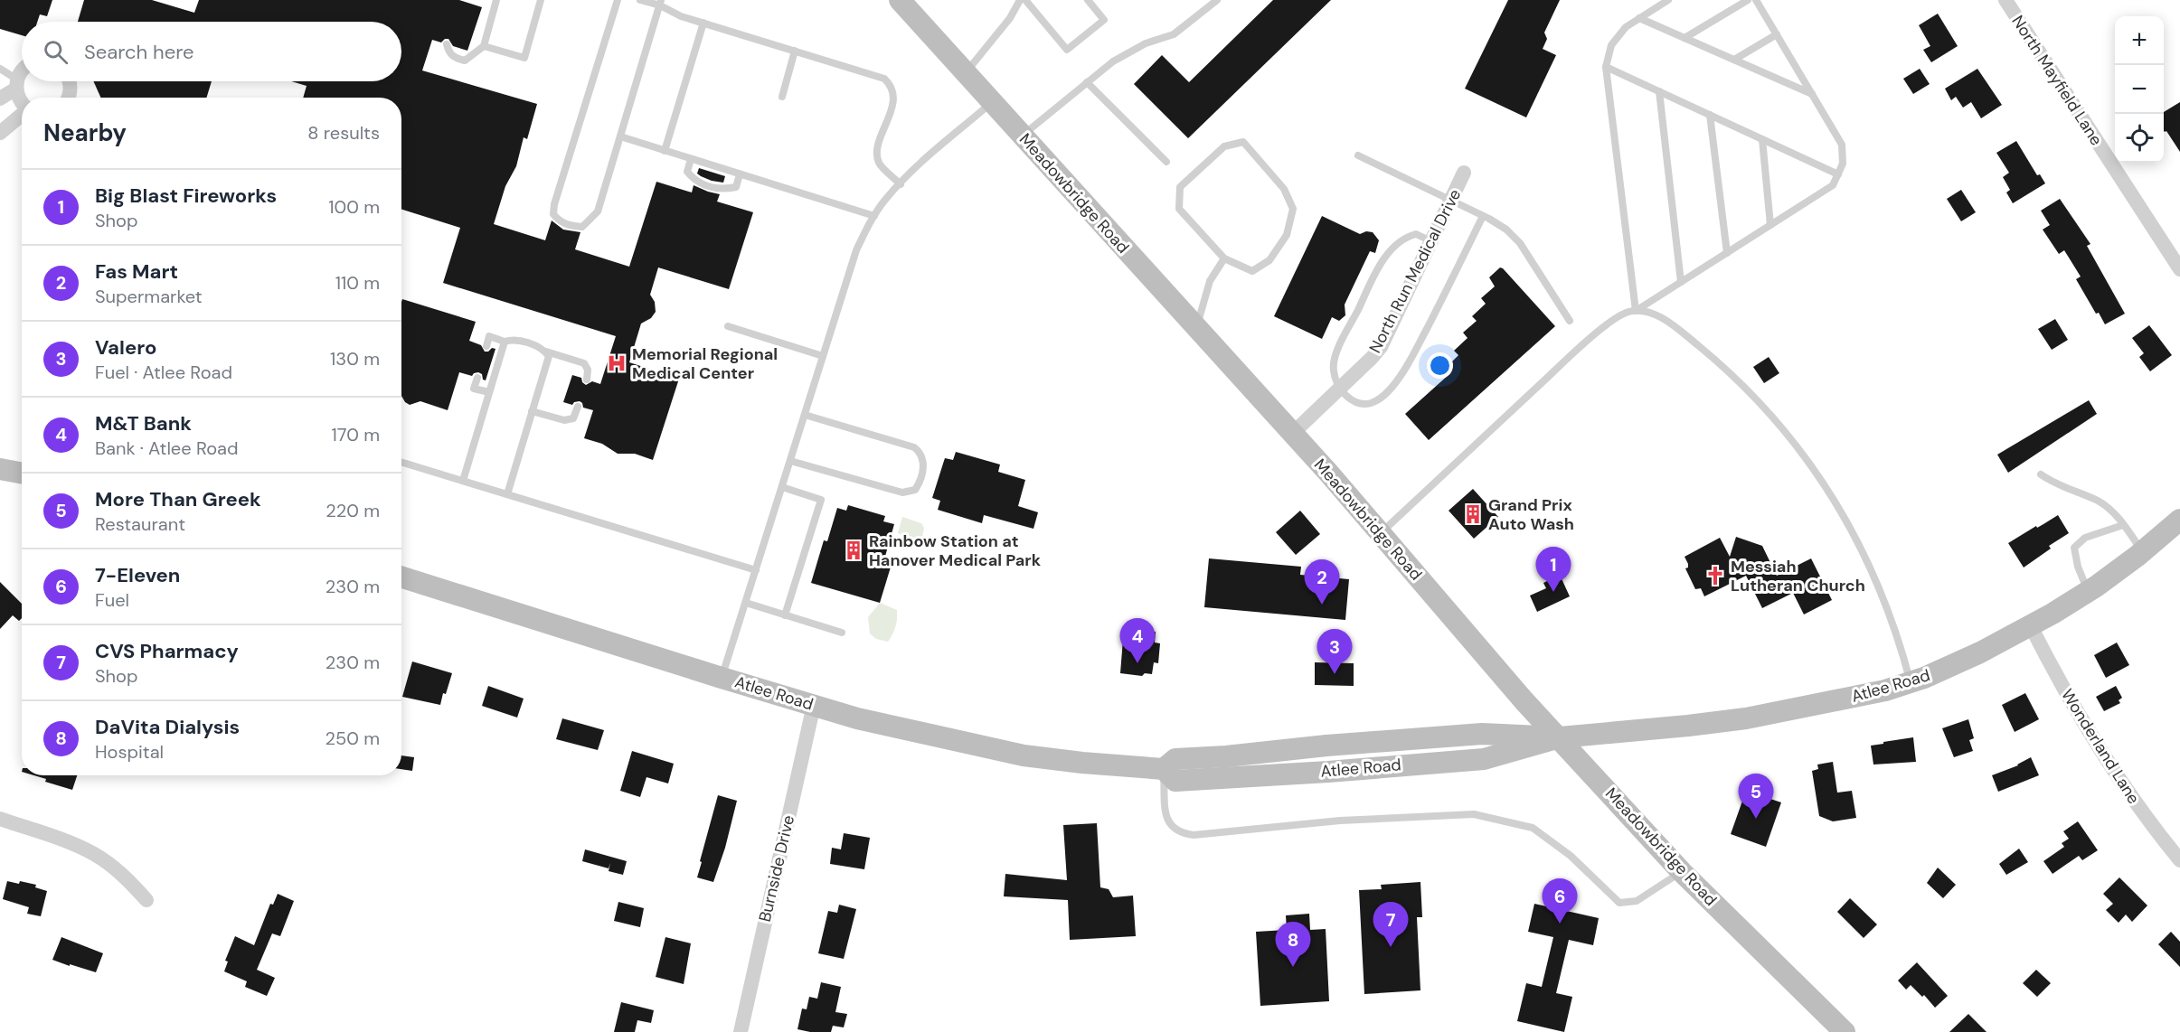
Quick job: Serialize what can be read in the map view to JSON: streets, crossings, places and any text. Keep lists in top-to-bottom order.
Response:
{
  "streets": {
    "main road": ["Meadowbridge Road", "Atlee Road"],
    "street": [
      "North Mayfield Lane",
      "North Run Medical Drive",
      "Wonderland Lane",
      "Burnside Drive"
    ]
  },
  "crossings": [
    ["Meadowbridge Road", "North Run Medical Drive"],
    ["Meadowbridge Road", "Atlee Road"],
    ["Atlee Road", "Wonderland Lane"],
    ["Atlee Road", "Burnside Drive"]
  ],
  "places": {
    "hospital": ["Memorial Regional Medical Center"],
    "building": ["Grand Prix Auto Wash", "Rainbow Station at Hanover Medical Park"],
    "church": ["Messiah Lutheran Church"]
  },
  "page": {
    "map_buttons": ["+", "−"],
    "search": "Search here",
    "heading": ["Nearby", "8 results"],
    "list": [
      {
        "mark": "1",
        "name": "Big Blast Fireworks",
        "note": "Shop",
        "value": "100 m"
      },
      {
        "mark": "2",
        "name": "Fas Mart",
        "note": "Supermarket",
        "value": "110 m"
      },
      {
        "mark": "3",
        "name": "Valero",
        "note": "Fuel · Atlee Road",
        "value": "130 m"
      },
      {
        "mark": "4",
        "name": "M&T Bank",
        "note": "Bank · Atlee Road",
        "value": "170 m"
      },
      {
        "mark": "5",
        "name": "More Than Greek",
        "note": "Restaurant",
        "value": "220 m"
      },
      {
        "mark": "6",
        "name": "7-Eleven",
        "note": "Fuel",
        "value": "230 m"
      },
      {
        "mark": "7",
        "name": "CVS Pharmacy",
        "note": "Shop",
        "value": "230 m"
      },
      {
        "mark": "8",
        "name": "DaVita Dialysis",
        "note": "Hospital",
        "value": "250 m"
      }
    ],
    "pins": [
      "1",
      "2",
      "4",
      "3",
      "5",
      "6",
      "7",
      "8"
    ]
  }
}
